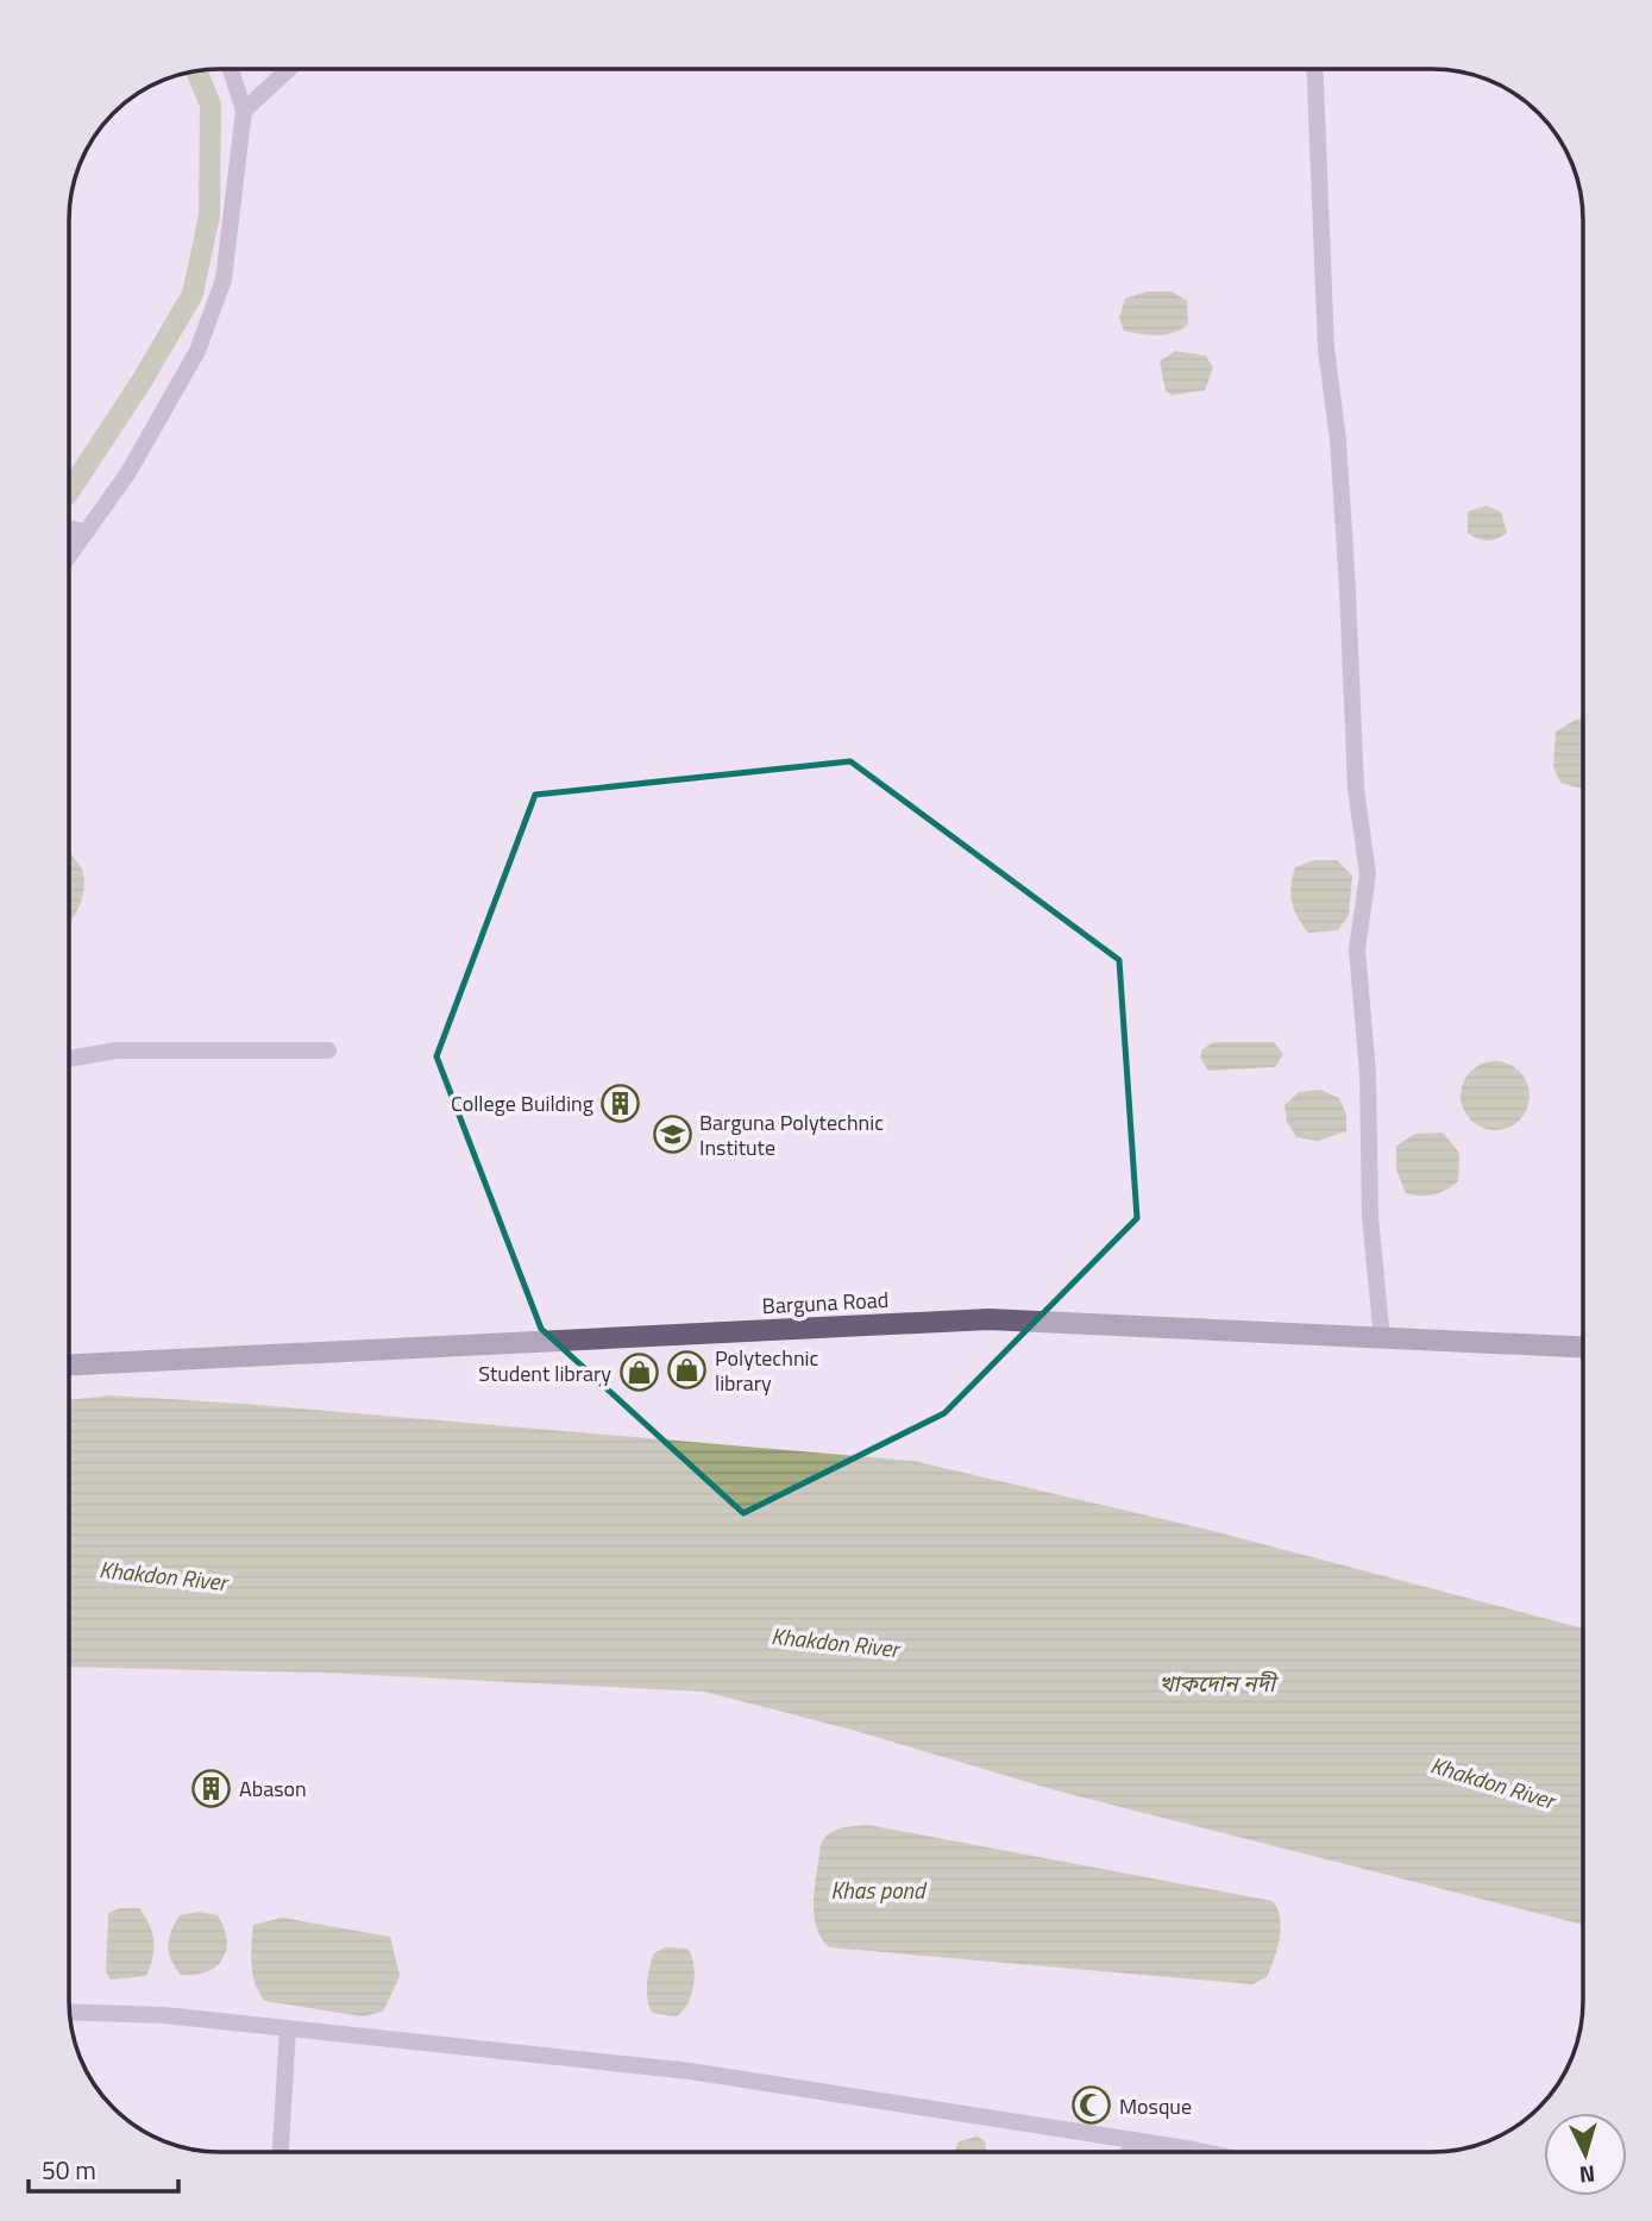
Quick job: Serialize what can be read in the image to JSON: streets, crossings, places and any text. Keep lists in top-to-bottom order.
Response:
{
  "streets": {
    "main road": ["Barguna Road"]
  },
  "water": ["Khakdon River", "খাকদোন নদী", "Khas pond"],
  "places": {
    "building": ["College Building", "Abason"],
    "school or university": ["Barguna Polytechnic Institute"],
    "shop": ["Polytechnic library", "Student library"],
    "mosque": ["Mosque"]
  },
  "scale_bar": "50 m",
  "north": "bottom"
}
